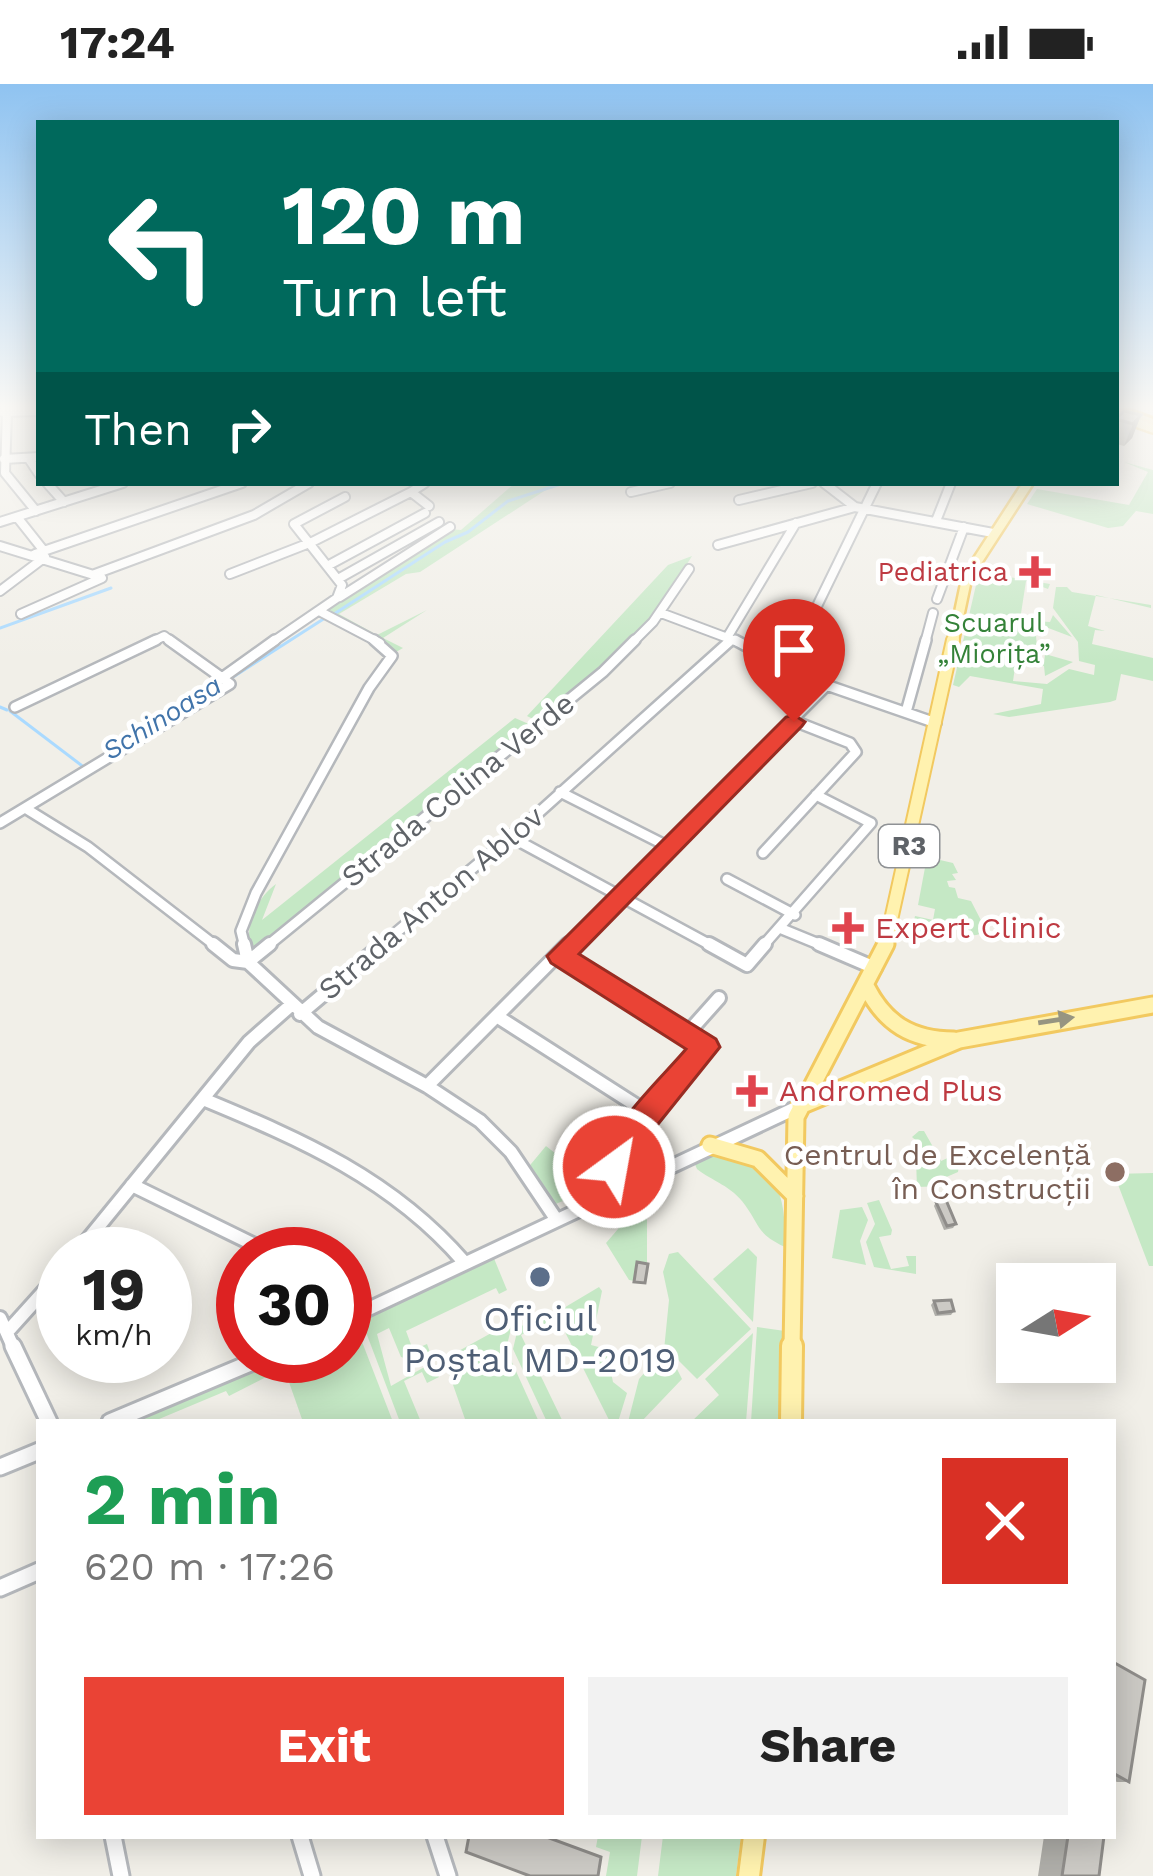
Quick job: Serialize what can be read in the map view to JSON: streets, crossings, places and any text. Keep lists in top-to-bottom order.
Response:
{
  "streets": {
    "main road": ["R3"],
    "street": ["Strada Colina Verde", "Strada Anton Ablov"]
  },
  "water": ["Schinoasa"],
  "parks": ["Scuarul „Miorița”"],
  "places": {
    "health": ["Pediatrica", "Expert Clinic", "Andromed Plus"],
    "other": ["Centrul de Excelență în Construcții", "Oficiul Poștal MD-2019"]
  },
  "north": "right",
  "page": {
    "status": "17:24",
    "turn": ["120 m", "Turn left"],
    "then": "Then",
    "speed": "19 km/h",
    "limit": "30",
    "heading": ["2 min", "620 m · 17:26"],
    "buttons": ["Exit", "Share"]
  }
}
